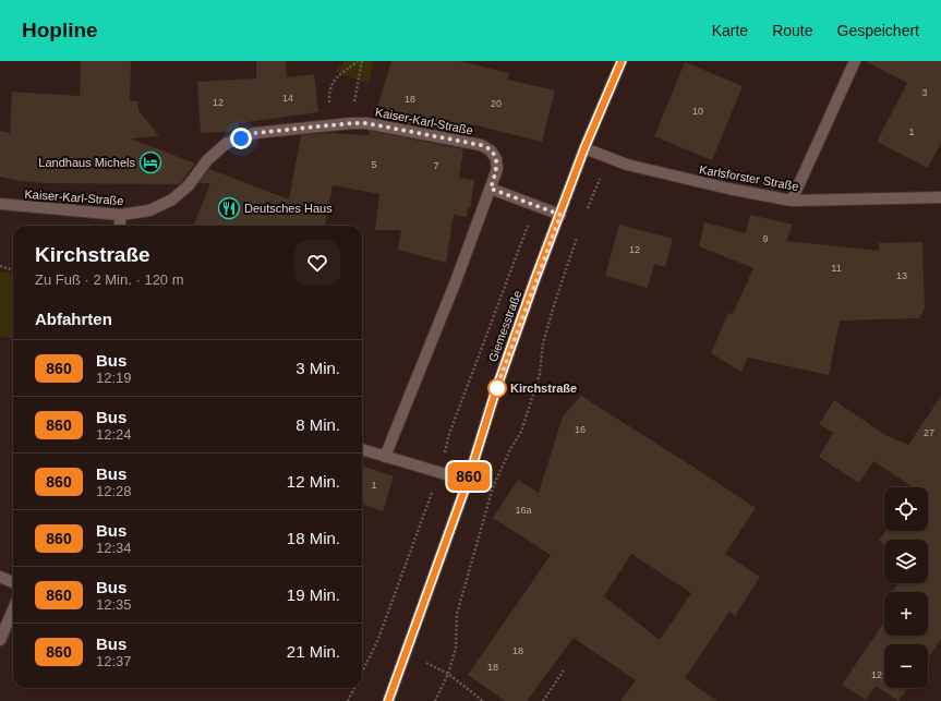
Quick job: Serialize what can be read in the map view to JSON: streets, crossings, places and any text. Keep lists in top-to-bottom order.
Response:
{
  "streets": {
    "main road": ["Giemesstraße"],
    "street": ["Kaiser-Karl-Straße", "Karlsforster Straße"]
  },
  "crossings": [
    ["Karlsforster Straße", "Giemesstraße"]
  ],
  "places": {
    "hotel": ["Landhaus Michels"],
    "restaurant": ["Deutsches Haus"],
    "other": ["Kirchstraße"]
  },
  "lines": ["bus line 860"],
  "house_numbers": [
    "3",
    "14",
    "18",
    "12",
    "20",
    "10",
    "1",
    "5",
    "7",
    "9",
    "12",
    "11",
    "13",
    "16",
    "27",
    "1",
    "16a",
    "18",
    "18",
    "12"
  ],
  "page": {
    "header": "Hopline",
    "nav": ["Karte", "Route", "Gespeichert"],
    "on_map": "860",
    "heading": [
      ["Kirchstraße", "Zu Fuß · 2 Min. · 120 m"],
      "Abfahrten"
    ],
    "list": [
      {
        "mark": "860",
        "name": "Bus",
        "note": "12:19",
        "value": "3 Min."
      },
      {
        "mark": "860",
        "name": "Bus",
        "note": "12:24",
        "value": "8 Min."
      },
      {
        "mark": "860",
        "name": "Bus",
        "note": "12:28",
        "value": "12 Min."
      },
      {
        "mark": "860",
        "name": "Bus",
        "note": "12:34",
        "value": "18 Min."
      },
      {
        "mark": "860",
        "name": "Bus",
        "note": "12:35",
        "value": "19 Min."
      },
      {
        "mark": "860",
        "name": "Bus",
        "note": "12:37",
        "value": "21 Min."
      }
    ],
    "map_buttons": ["+", "−"]
  }
}
